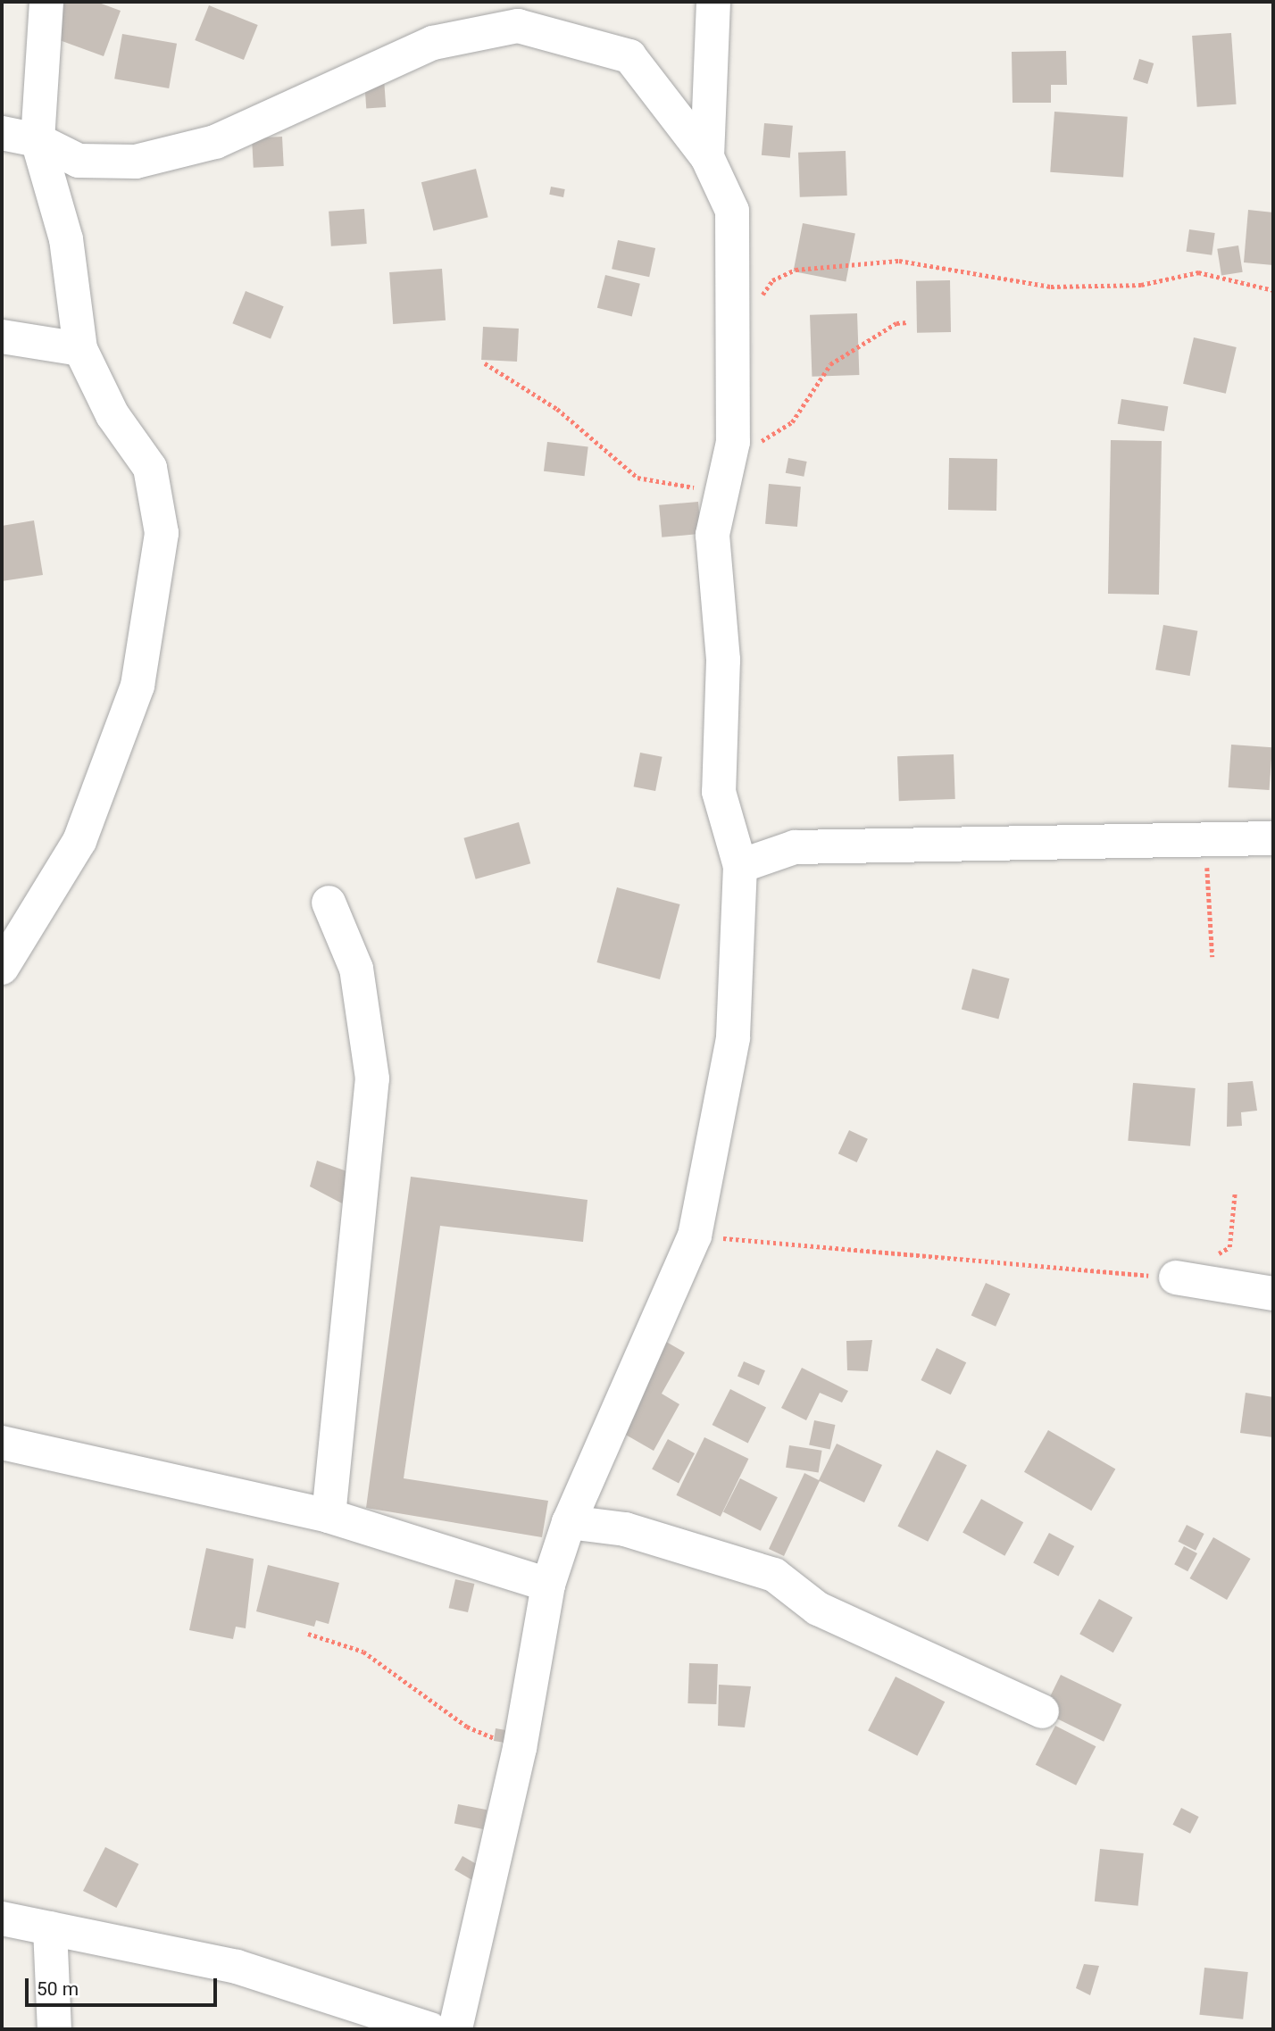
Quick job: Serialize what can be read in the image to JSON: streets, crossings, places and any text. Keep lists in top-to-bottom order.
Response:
{
  "scale_bar": "50 m"
}
